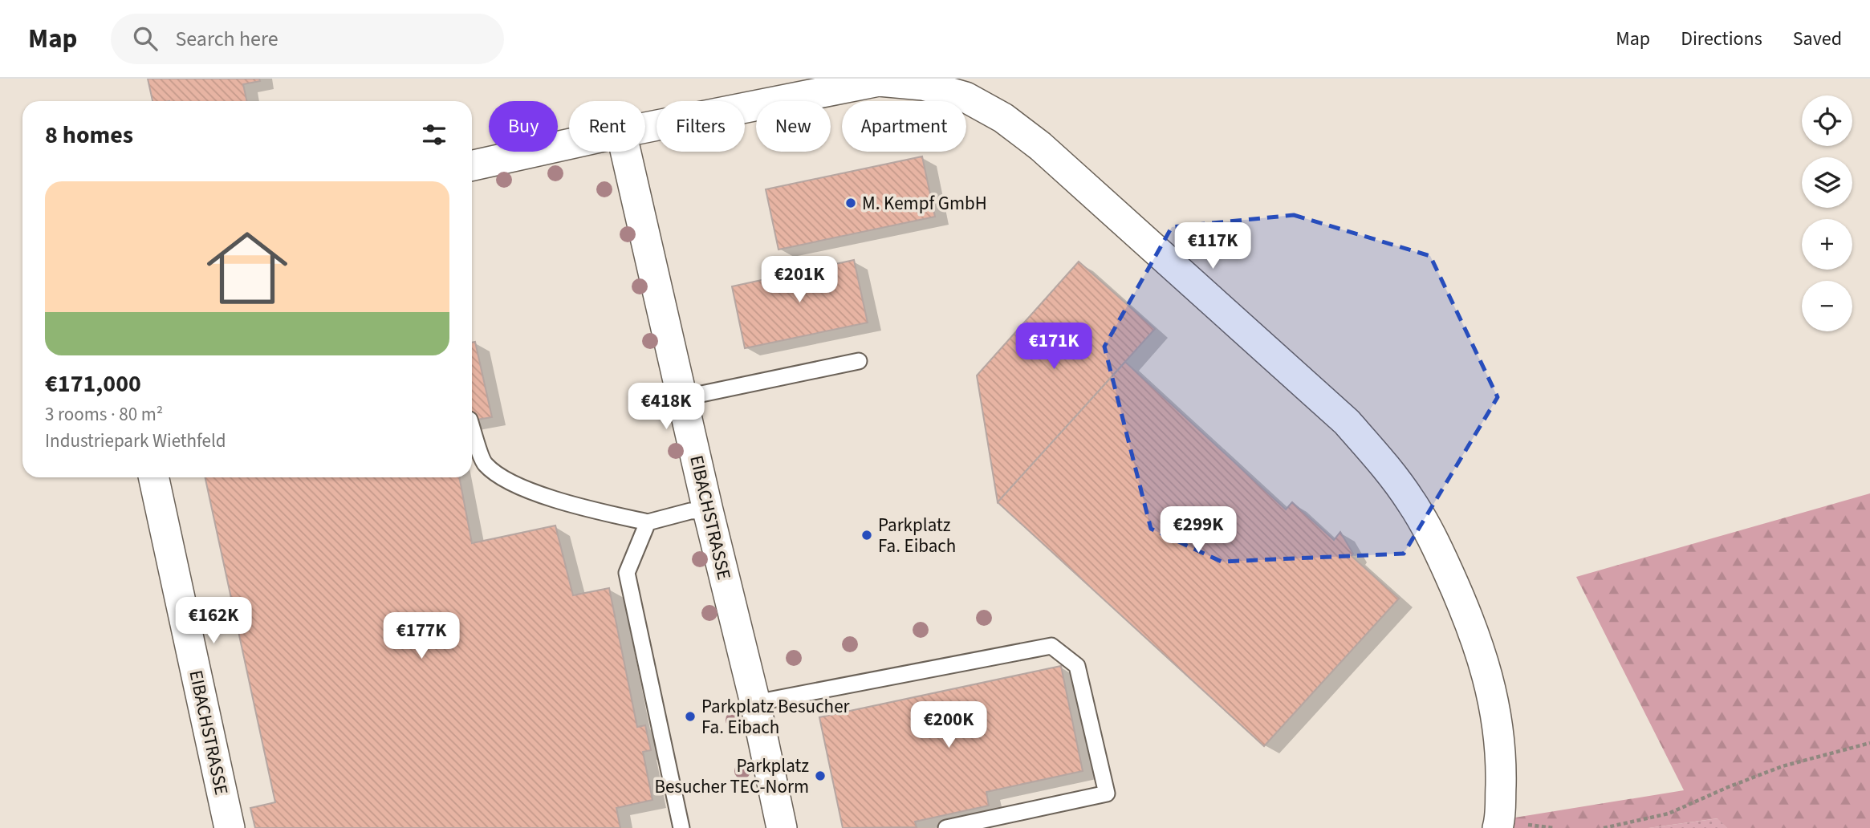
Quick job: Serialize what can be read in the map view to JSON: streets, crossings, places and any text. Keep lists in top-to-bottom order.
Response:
{
  "streets": {
    "street": ["EIBACHSTRASSE"]
  },
  "places": [
    "M. Kempf GmbH",
    "Parkplatz Fa. Eibach",
    "Parkplatz Besucher Fa. Eibach",
    "Parkplatz Besucher TEC-Norm"
  ],
  "page": {
    "header": "Map",
    "search": "Search here",
    "nav": ["Map", "Directions", "Saved"],
    "map_buttons": ["+", "−"],
    "chip": [
      "Buy",
      "Rent",
      "Filters",
      "New",
      "Apartment"
    ],
    "heading": "8 homes",
    "list": [
      {
        "name": "€171,000",
        "note": "3 rooms · 80 m² · Industriepark Wiethfeld"
      }
    ],
    "price": [
      "€117K",
      "€201K",
      "€171K",
      "€418K",
      "€299K",
      "€162K",
      "€177K",
      "€200K"
    ]
  }
}
